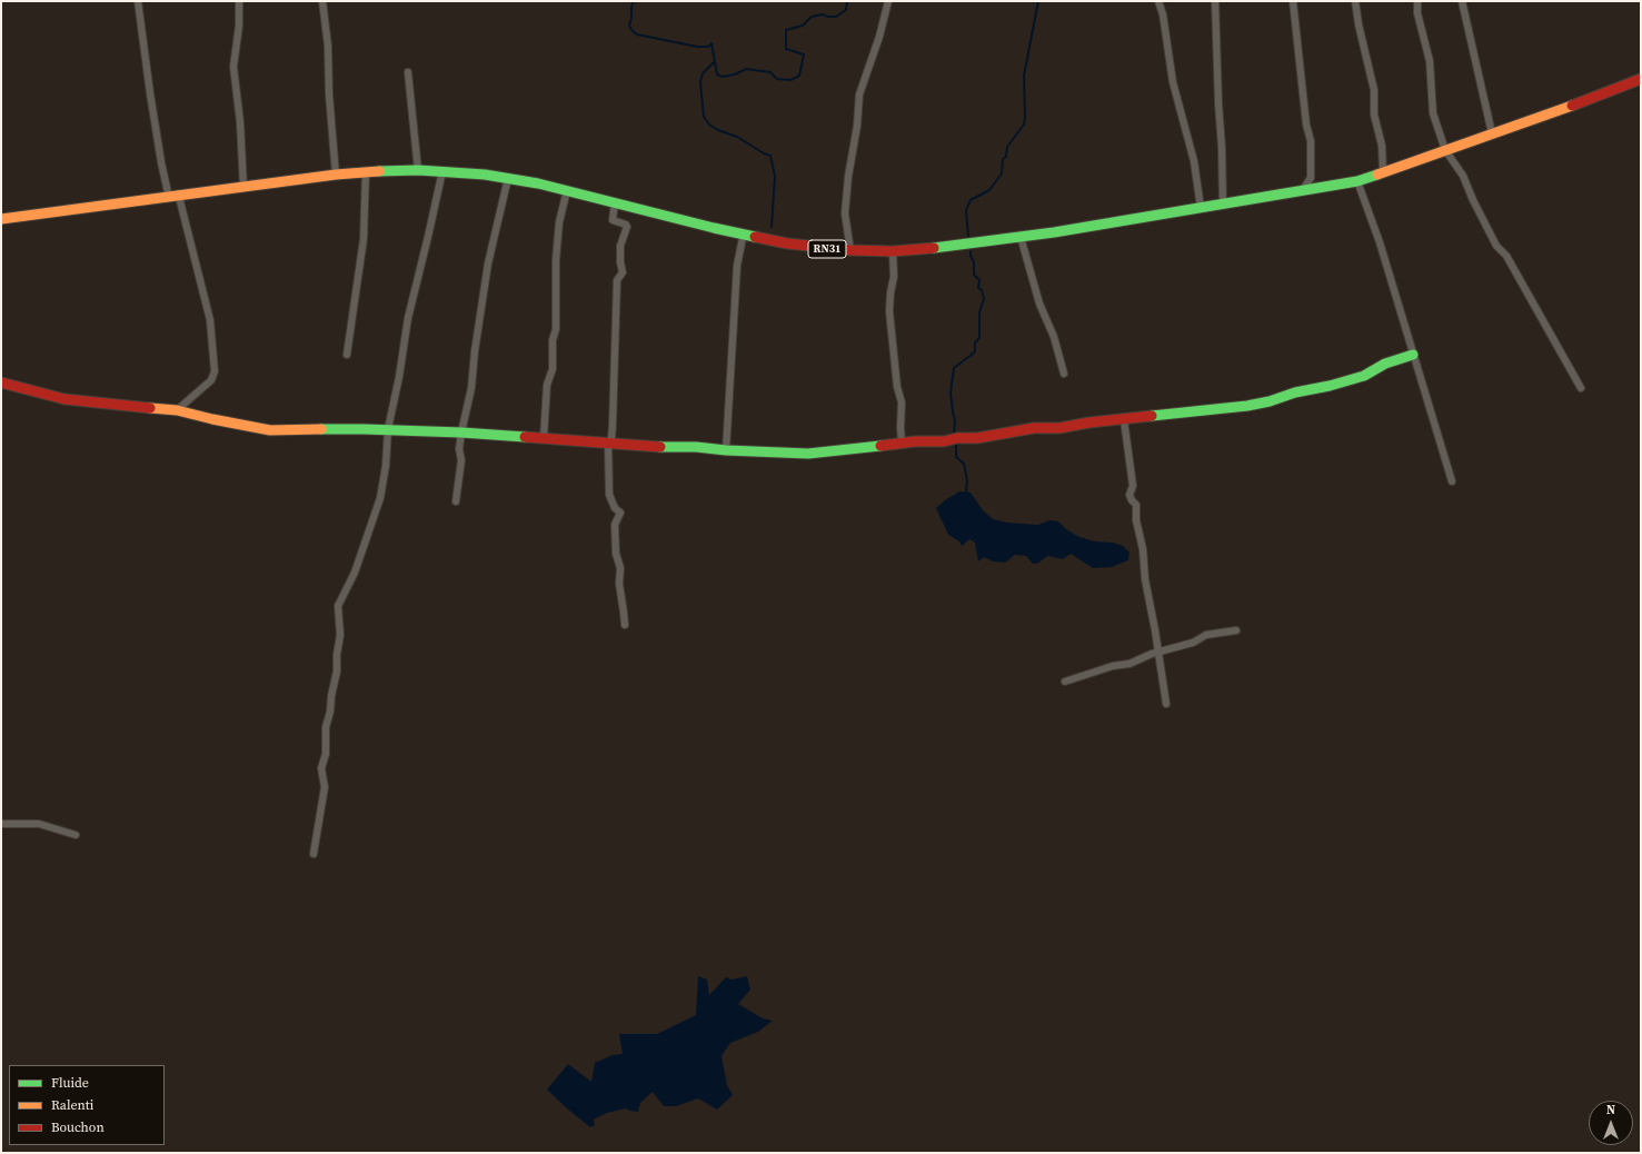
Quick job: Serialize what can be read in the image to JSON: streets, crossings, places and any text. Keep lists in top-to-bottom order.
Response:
{
  "streets": {
    "main road": ["RN31"]
  },
  "legend": ["Fluide", "Ralenti", "Bouchon"],
  "north": "top"
}
